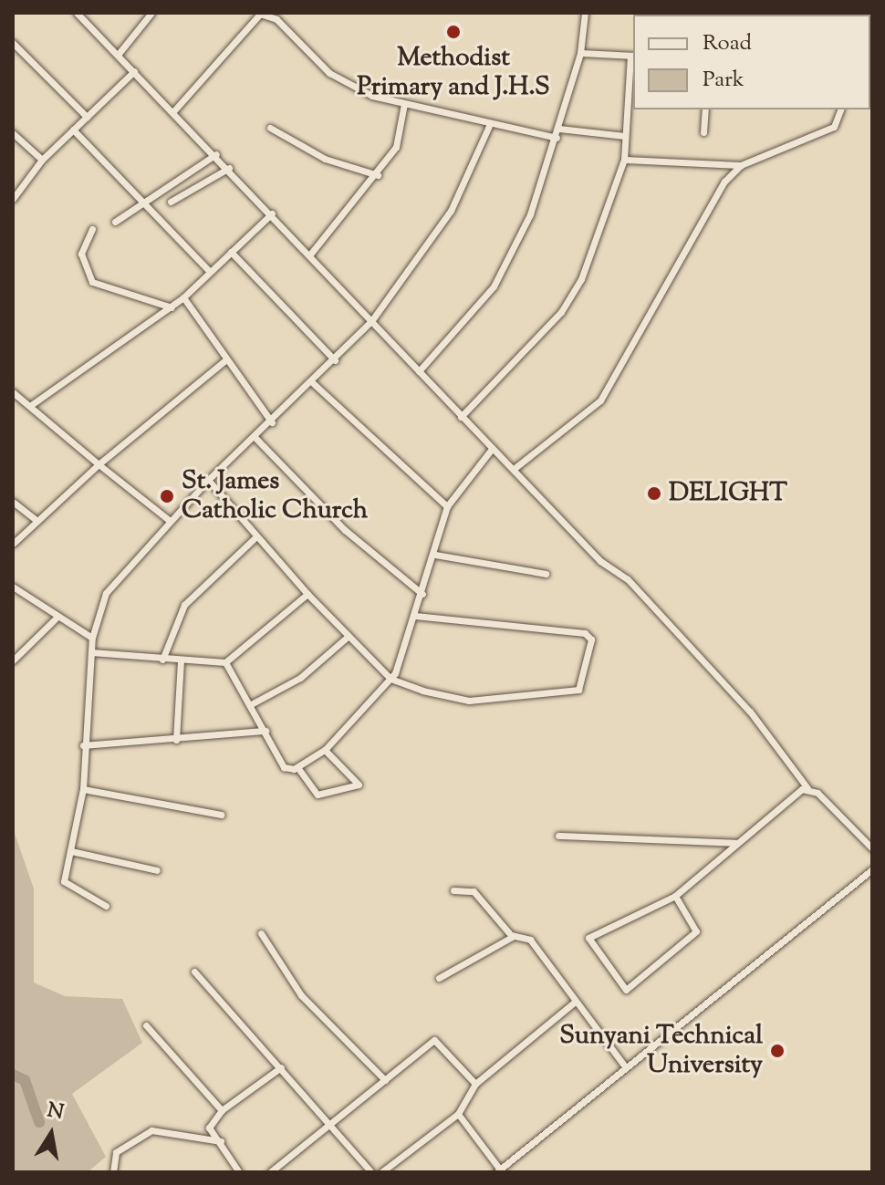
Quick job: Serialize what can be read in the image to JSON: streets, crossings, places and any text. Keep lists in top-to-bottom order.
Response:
{
  "places": [
    "Methodist Primary and J.H.S",
    "DELIGHT",
    "St. James Catholic Church",
    "Sunyani Technical University"
  ],
  "legend": ["Road", "Park"],
  "north": "top"
}
